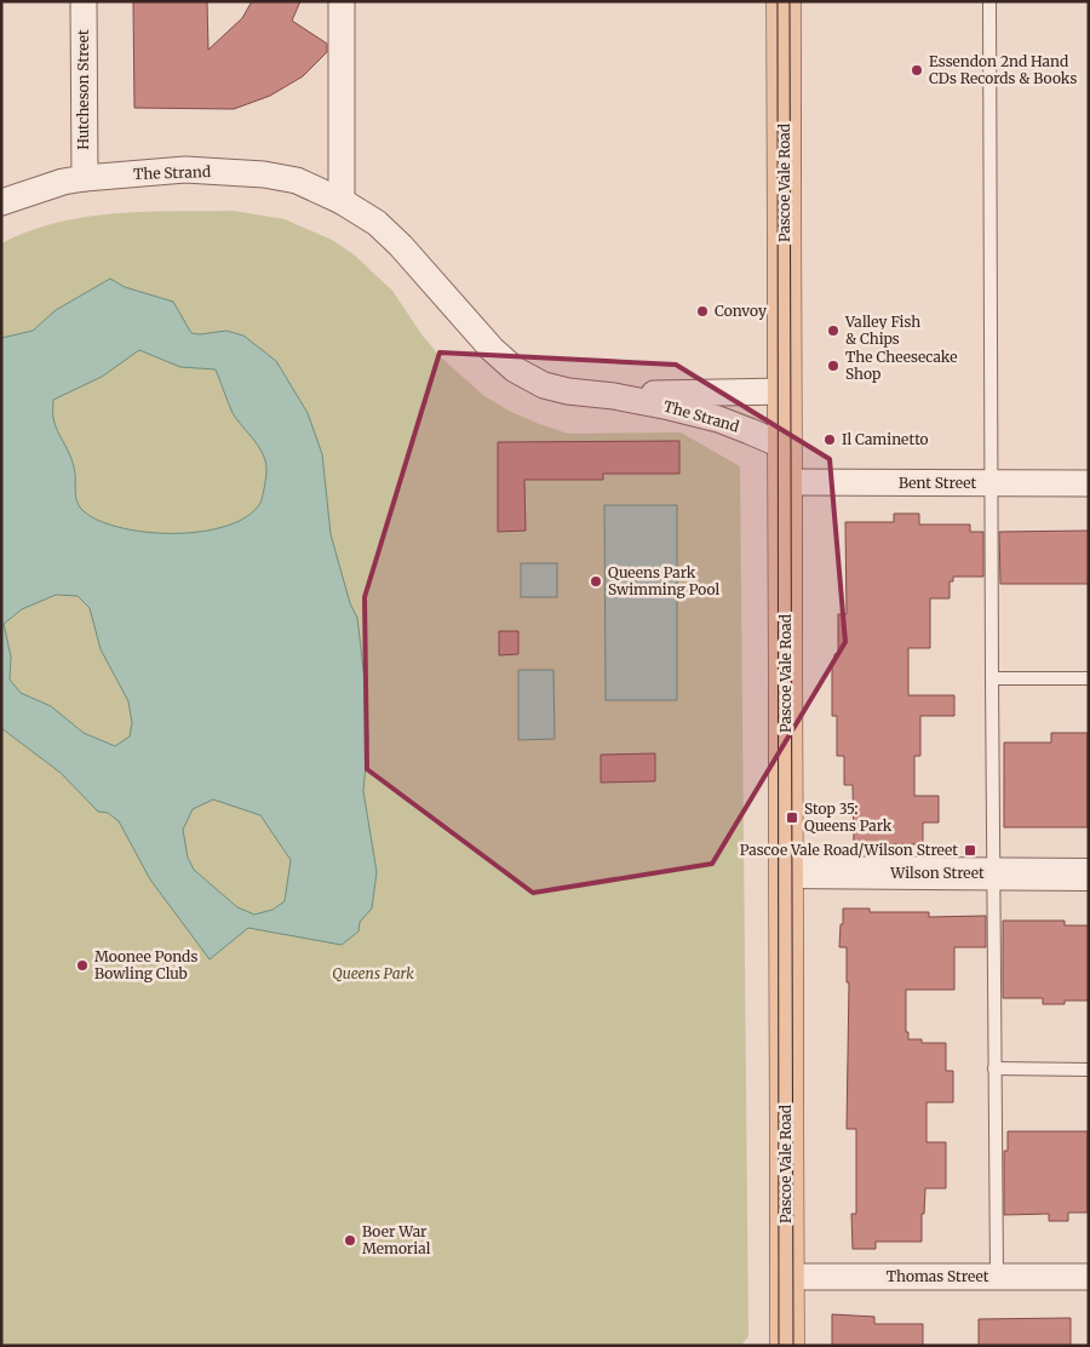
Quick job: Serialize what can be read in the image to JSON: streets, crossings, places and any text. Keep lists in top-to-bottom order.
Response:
{
  "streets": {
    "main road": ["Pascoe Vale Road"],
    "street": [
      "Hutcheson Street",
      "The Strand",
      "Bent Street",
      "Wilson Street",
      "Thomas Street"
    ]
  },
  "crossings": [
    ["Hutcheson Street", "The Strand"],
    ["The Strand", "Pascoe Vale Road"],
    ["Pascoe Vale Road", "Bent Street"],
    ["Pascoe Vale Road", "Wilson Street"],
    ["Pascoe Vale Road", "Thomas Street"]
  ],
  "parks": ["Queens Park"],
  "places": {
    "other": [
      "Essendon 2nd Hand CDs Records & Books",
      "Convoy",
      "Valley Fish & Chips",
      "The Cheesecake Shop",
      "Il Caminetto",
      "Queens Park Swimming Pool",
      "Moonee Ponds Bowling Club",
      "Boer War Memorial"
    ],
    "transit": ["Stop 35: Queens Park", "Pascoe Vale Road/Wilson Street"]
  }
}
